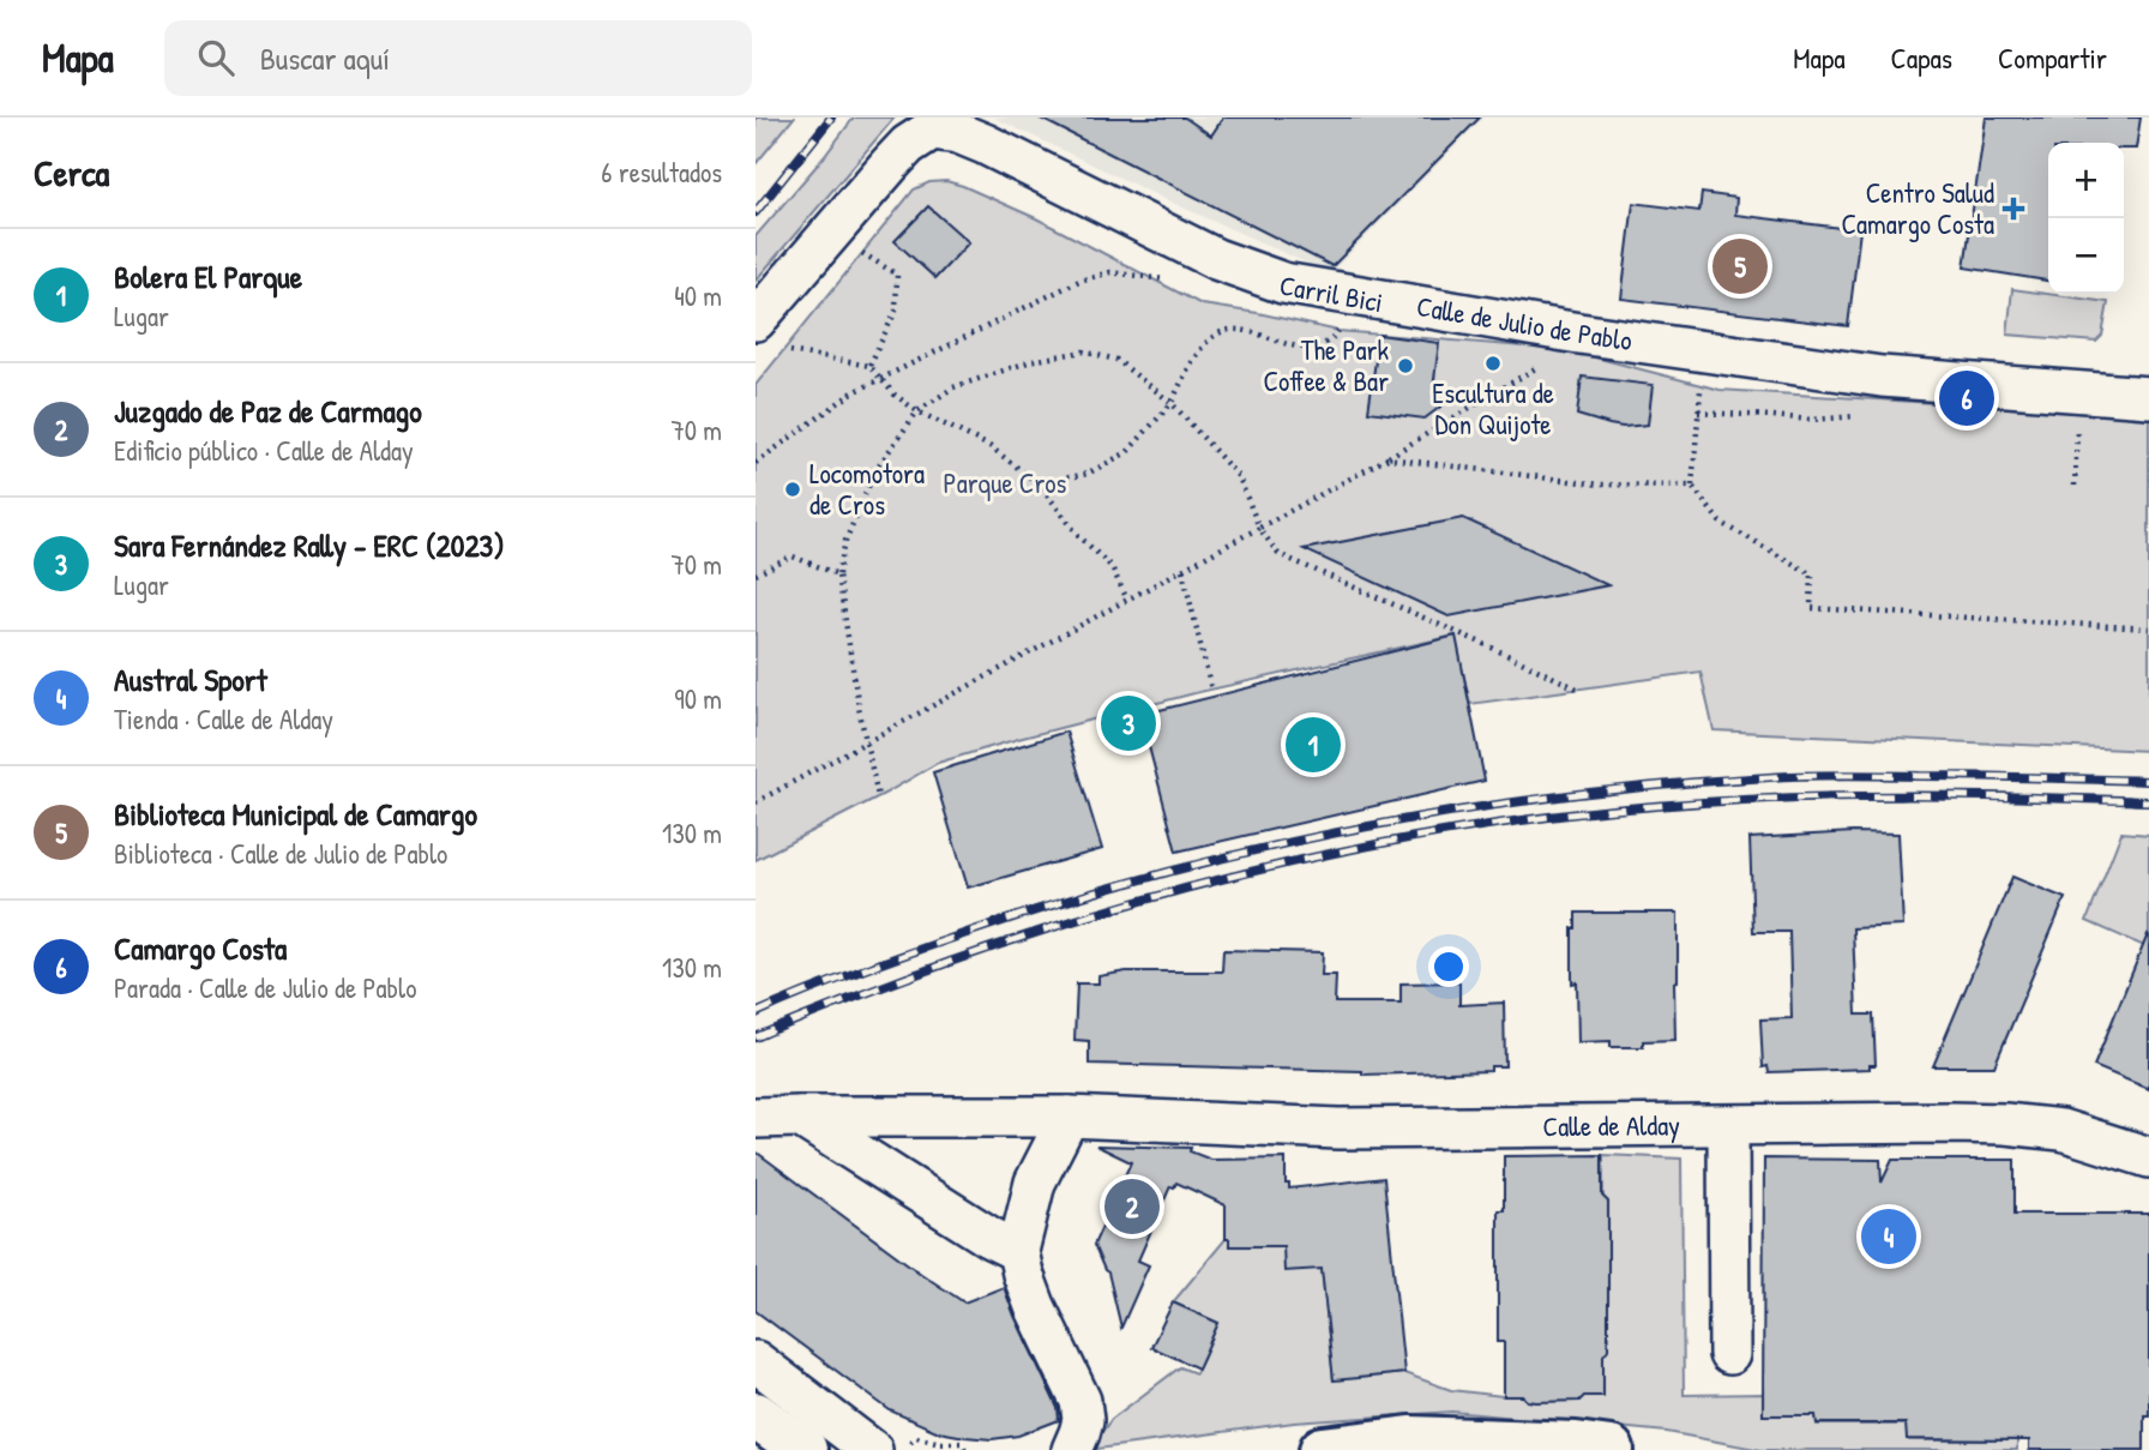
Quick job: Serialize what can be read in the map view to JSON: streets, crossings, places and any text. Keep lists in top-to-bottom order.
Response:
{
  "streets": {
    "street": ["Calle de Julio de Pablo", "Calle de Alday"]
  },
  "parks": ["Parque Cros"],
  "places": {
    "health": ["Centro Salud Camargo Costa"],
    "other": ["Escultura de Don Quijote", "The Park Coffee & Bar", "Locomotora de Cros"]
  },
  "page": {
    "header": "Mapa",
    "search": "Buscar aquí",
    "nav": ["Mapa", "Capas", "Compartir"],
    "heading": ["Cerca", "6 resultados"],
    "map_buttons": ["+", "−"],
    "list": [
      {
        "mark": "1",
        "name": "Bolera El Parque",
        "note": "Lugar",
        "value": "40 m"
      },
      {
        "mark": "2",
        "name": "Juzgado de Paz de Carmago",
        "note": "Edificio público · Calle de Alday",
        "value": "70 m"
      },
      {
        "mark": "3",
        "name": "Sara Fernández Rally - ERC (2023)",
        "note": "Lugar",
        "value": "70 m"
      },
      {
        "mark": "4",
        "name": "Austral Sport",
        "note": "Tienda · Calle de Alday",
        "value": "90 m"
      },
      {
        "mark": "5",
        "name": "Biblioteca Municipal de Camargo",
        "note": "Biblioteca · Calle de Julio de Pablo",
        "value": "130 m"
      },
      {
        "mark": "6",
        "name": "Camargo Costa",
        "note": "Parada · Calle de Julio de Pablo",
        "value": "130 m"
      }
    ],
    "pins": [
      "5",
      "6",
      "3",
      "1",
      "2",
      "4"
    ]
  }
}
